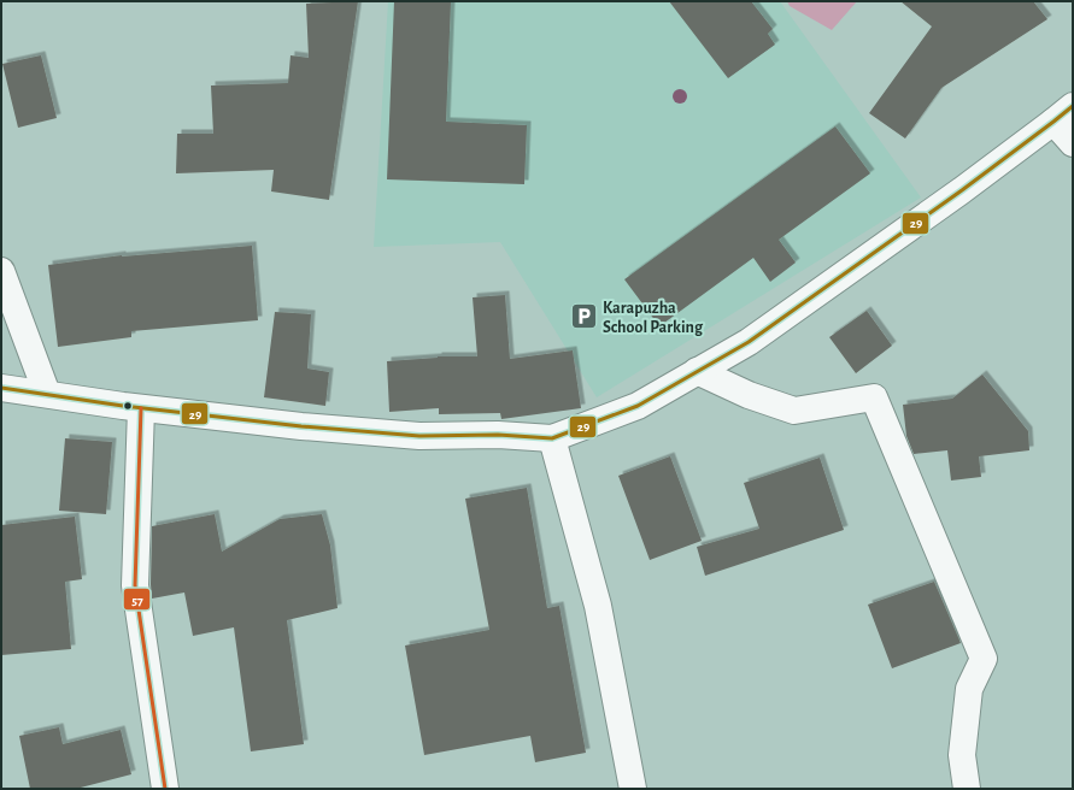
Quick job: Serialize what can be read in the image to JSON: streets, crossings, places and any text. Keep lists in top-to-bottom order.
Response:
{
  "places": {
    "parking": ["Karapuzha School Parking"]
  },
  "lines": ["transit line 29", "transit line 57"]
}
